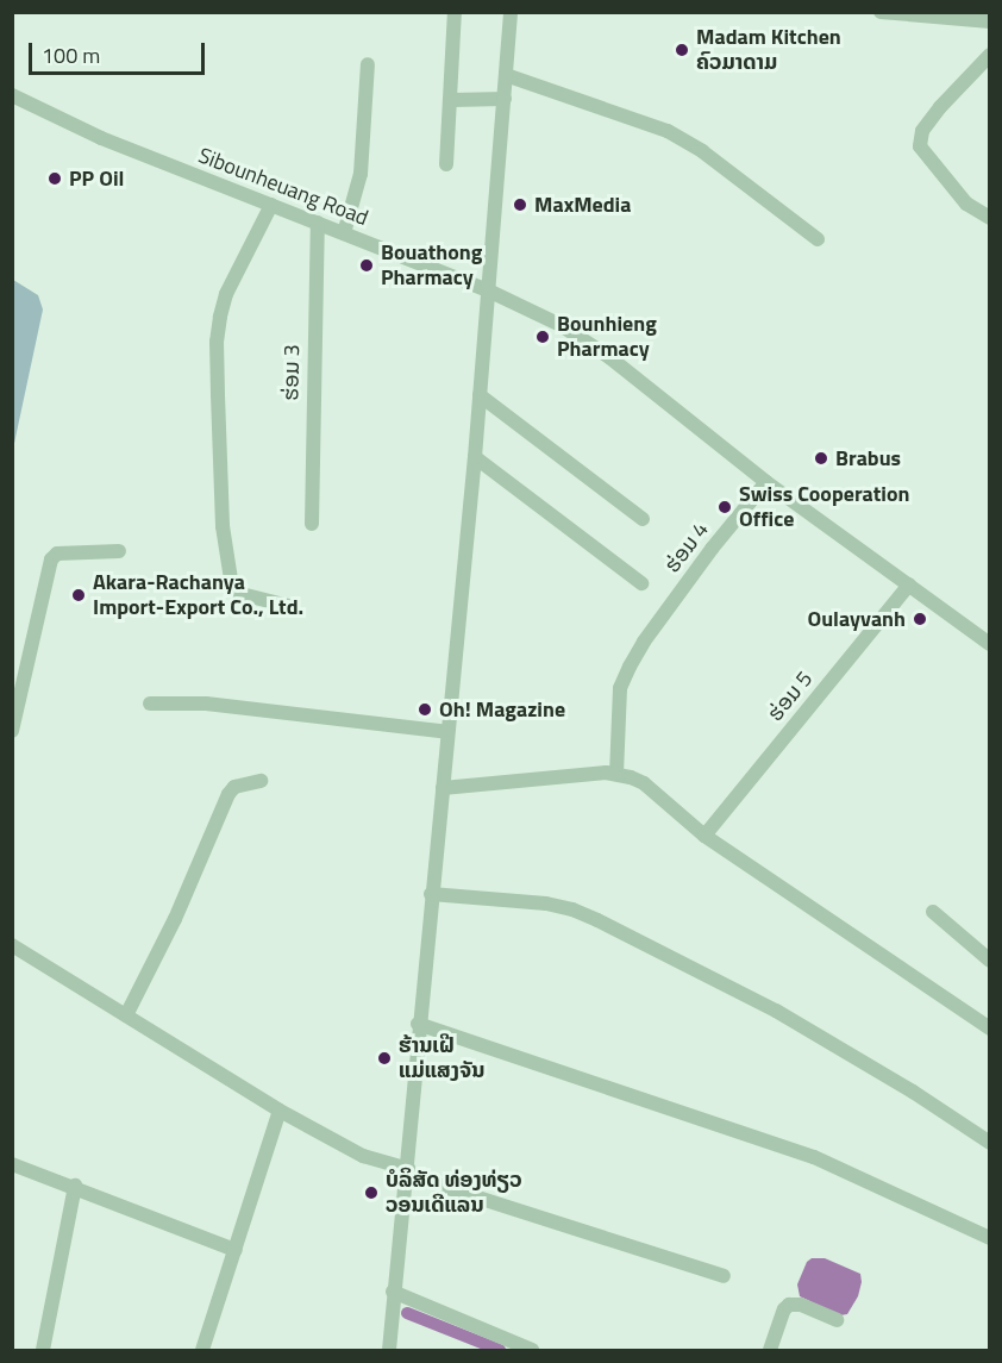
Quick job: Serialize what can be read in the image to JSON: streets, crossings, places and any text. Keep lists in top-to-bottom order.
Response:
{
  "streets": {
    "street": [
      "Sibounheuang Road",
      "ຮ່ອມ 3",
      "ຮ່ອມ 4",
      "ຮ່ອມ 5"
    ]
  },
  "crossings": [
    ["Sibounheuang Road", "ຮ່ອມ 3"],
    ["Sibounheuang Road", "ຮ່ອມ 4"],
    ["Sibounheuang Road", "ຮ່ອມ 5"]
  ],
  "places": [
    "Madam Kitchen ຄົວມາດາມ",
    "PP Oil",
    "MaxMedia",
    "Bouathong Pharmacy",
    "Bounhieng Pharmacy",
    "Brabus",
    "Swiss Cooperation Office",
    "Akara-Rachanya Import-Export Co., Ltd.",
    "Oulayvanh",
    "Oh! Magazine",
    "ຮ້ານເຝີ ແມ່ແສງຈັນ",
    "ບໍລິສັດ ທ່ອງທ່ຽວ ວອນເດີແລນ"
  ],
  "scale_bar": "100 m"
}
